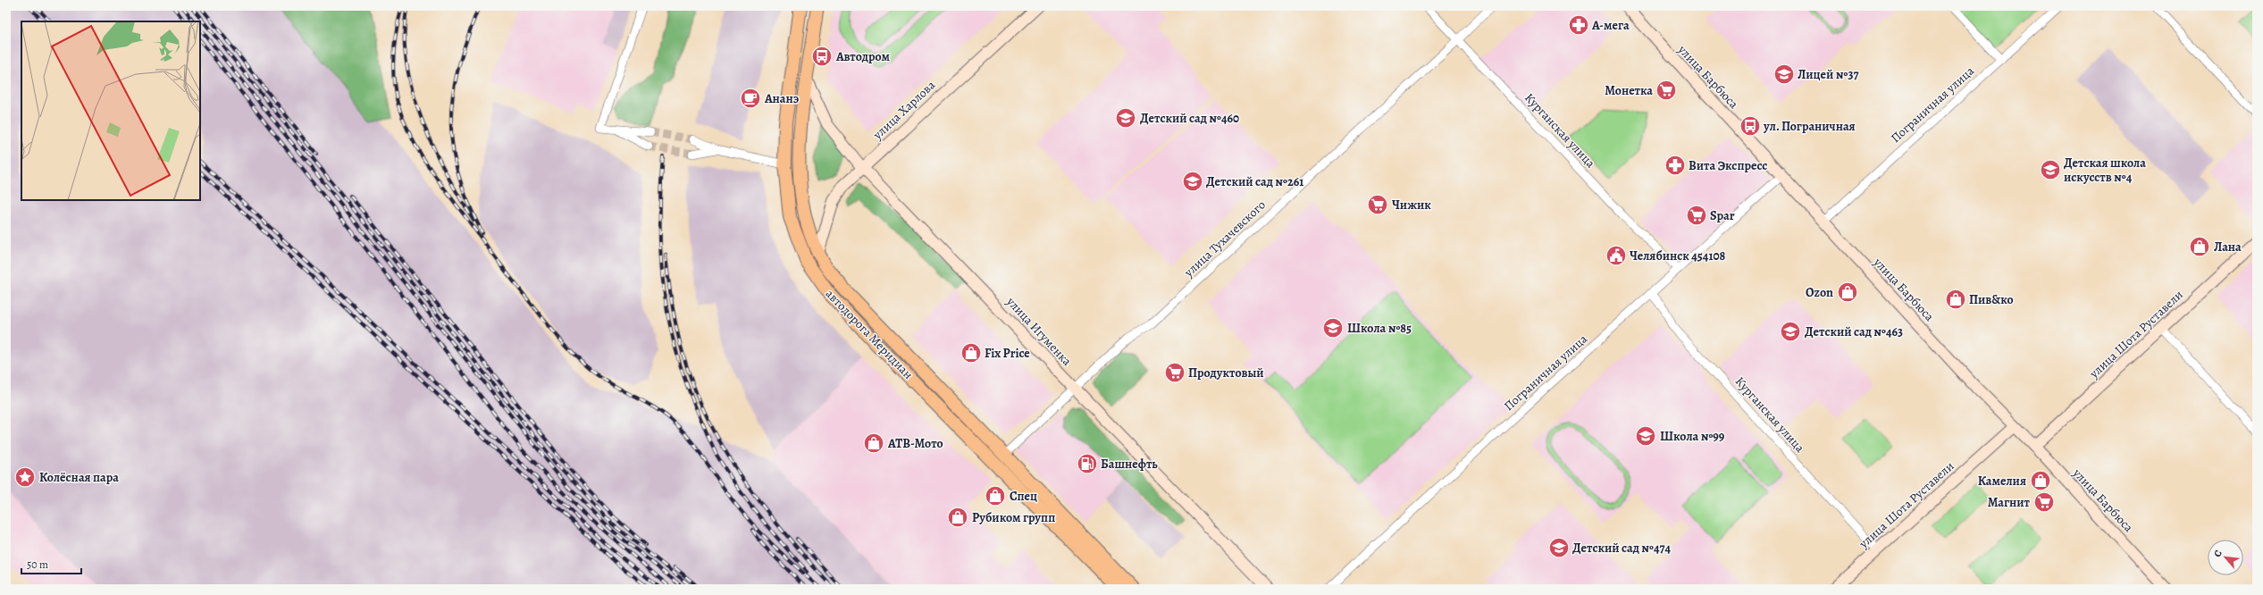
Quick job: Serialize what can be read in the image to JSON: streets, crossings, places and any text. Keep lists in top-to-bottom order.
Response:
{
  "streets": {
    "main road": ["автодорога Меридиан"],
    "street": [
      "улица Барбюса",
      "Пограничная улица",
      "улица Харлова",
      "Курганская улица",
      "улица Тухачевского",
      "улица Игуменка",
      "улица Шота Руставели"
    ]
  },
  "crossings": [
    ["улица Барбюса", "Пограничная улица"],
    ["улица Барбюса", "улица Шота Руставели"],
    ["Пограничная улица", "Курганская улица"],
    ["улица Харлова", "улица Игуменка"],
    ["улица Харлова", "автодорога Меридиан"],
    ["Курганская улица", "улица Тухачевского"],
    ["Курганская улица", "улица Шота Руставели"],
    ["улица Тухачевского", "улица Игуменка"],
    ["улица Тухачевского", "автодорога Меридиан"],
    ["улица Игуменка", "автодорога Меридиан"]
  ],
  "places": {
    "pharmacy": ["А-мега", "Вита Экспресс"],
    "bus stop": ["Автодром", "ул. Пограничная"],
    "school or university": [
      "Лицей №37",
      "Детский сад №460",
      "Детская школа искусств №4",
      "Детский сад №261",
      "Школа №85",
      "Детский сад №463",
      "Школа №99",
      "Детский сад №474"
    ],
    "supermarket": [
      "Монетка",
      "Чижик",
      "Spar",
      "Продуктовый",
      "Магнит"
    ],
    "cafe": ["Ананэ"],
    "shop": [
      "Лана",
      "Ozon",
      "Пив&ко",
      "Fix Price",
      "АТВ-Мото",
      "Камелия",
      "Спец",
      "Рубиком групп"
    ],
    "public building": ["Челябинск 454108"],
    "fuel station": ["Башнефть"],
    "place": ["Колёсная пара"]
  },
  "scale_bar": "50 m",
  "north": "top left"
}
